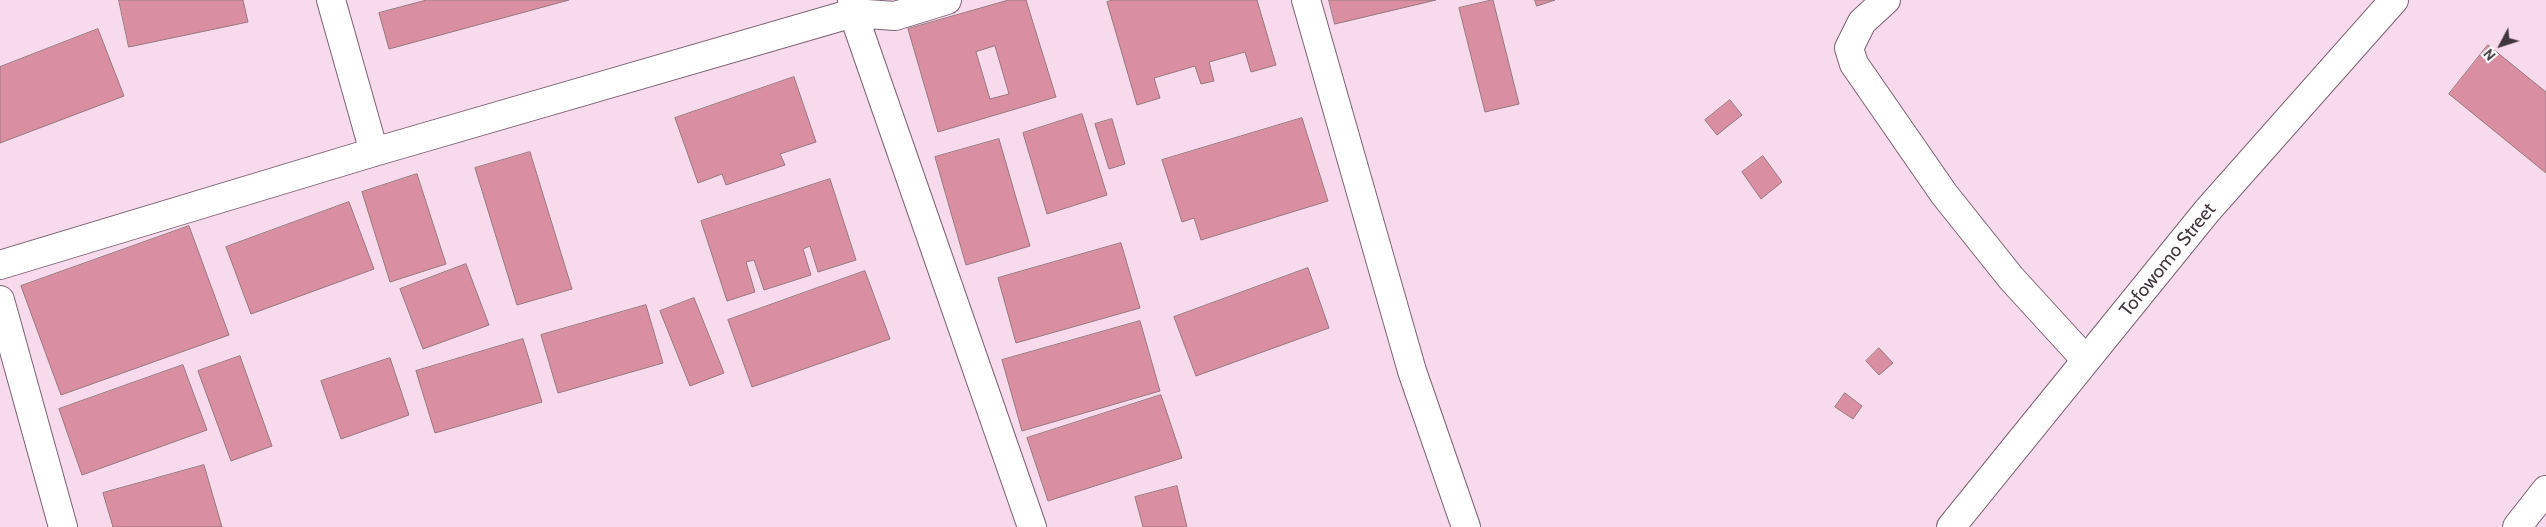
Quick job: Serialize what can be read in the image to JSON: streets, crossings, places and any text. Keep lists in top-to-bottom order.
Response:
{
  "streets": {
    "street": ["Tofowomo Street"]
  },
  "north": "bottom left"
}
